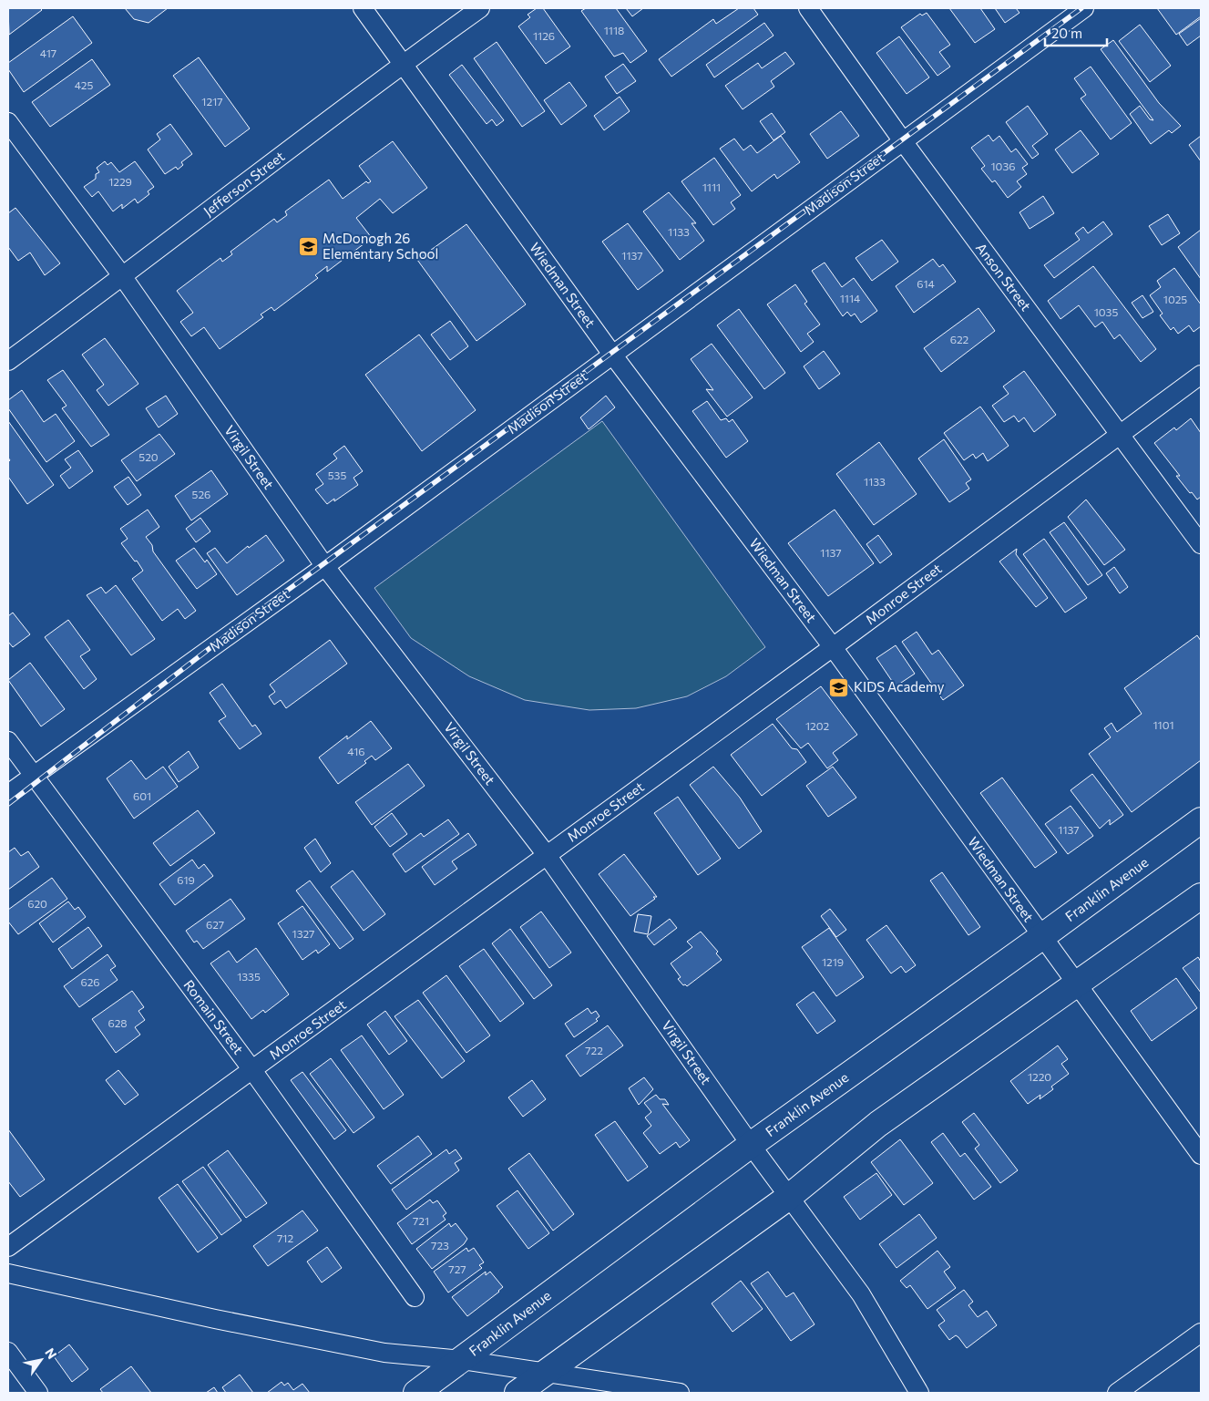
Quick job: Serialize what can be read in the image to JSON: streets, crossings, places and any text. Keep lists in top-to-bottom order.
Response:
{
  "streets": {
    "main road": ["Franklin Avenue"],
    "street": [
      "Jefferson Street",
      "Madison Street",
      "Anson Street",
      "Wiedman Street",
      "Virgil Street",
      "Monroe Street",
      "Romain Street"
    ]
  },
  "crossings": [
    ["Jefferson Street", "Wiedman Street"],
    ["Jefferson Street", "Virgil Street"],
    ["Madison Street", "Anson Street"],
    ["Madison Street", "Wiedman Street"],
    ["Madison Street", "Virgil Street"],
    ["Madison Street", "Romain Street"],
    ["Anson Street", "Monroe Street"],
    ["Wiedman Street", "Monroe Street"],
    ["Wiedman Street", "Franklin Avenue"],
    ["Virgil Street", "Monroe Street"],
    ["Virgil Street", "Franklin Avenue"],
    ["Monroe Street", "Romain Street"]
  ],
  "places": {
    "school or university": ["McDonogh 26 Elementary School", "KIDS Academy"]
  },
  "house_numbers": [
    "1118",
    "1126",
    "417",
    "425",
    "1217",
    "1036",
    "1229",
    "1111",
    "1133",
    "1137",
    "614",
    "1114",
    "1025",
    "1035",
    "622",
    "520",
    "535",
    "1133",
    "526",
    "1137",
    "1101",
    "1202",
    "416",
    "601",
    "1137",
    "619",
    "620",
    "627",
    "1327",
    "1219",
    "1335",
    "626",
    "628",
    "722",
    "1220",
    "721",
    "712",
    "723",
    "727"
  ],
  "scale_bar": "20 m",
  "north": "top right"
}
